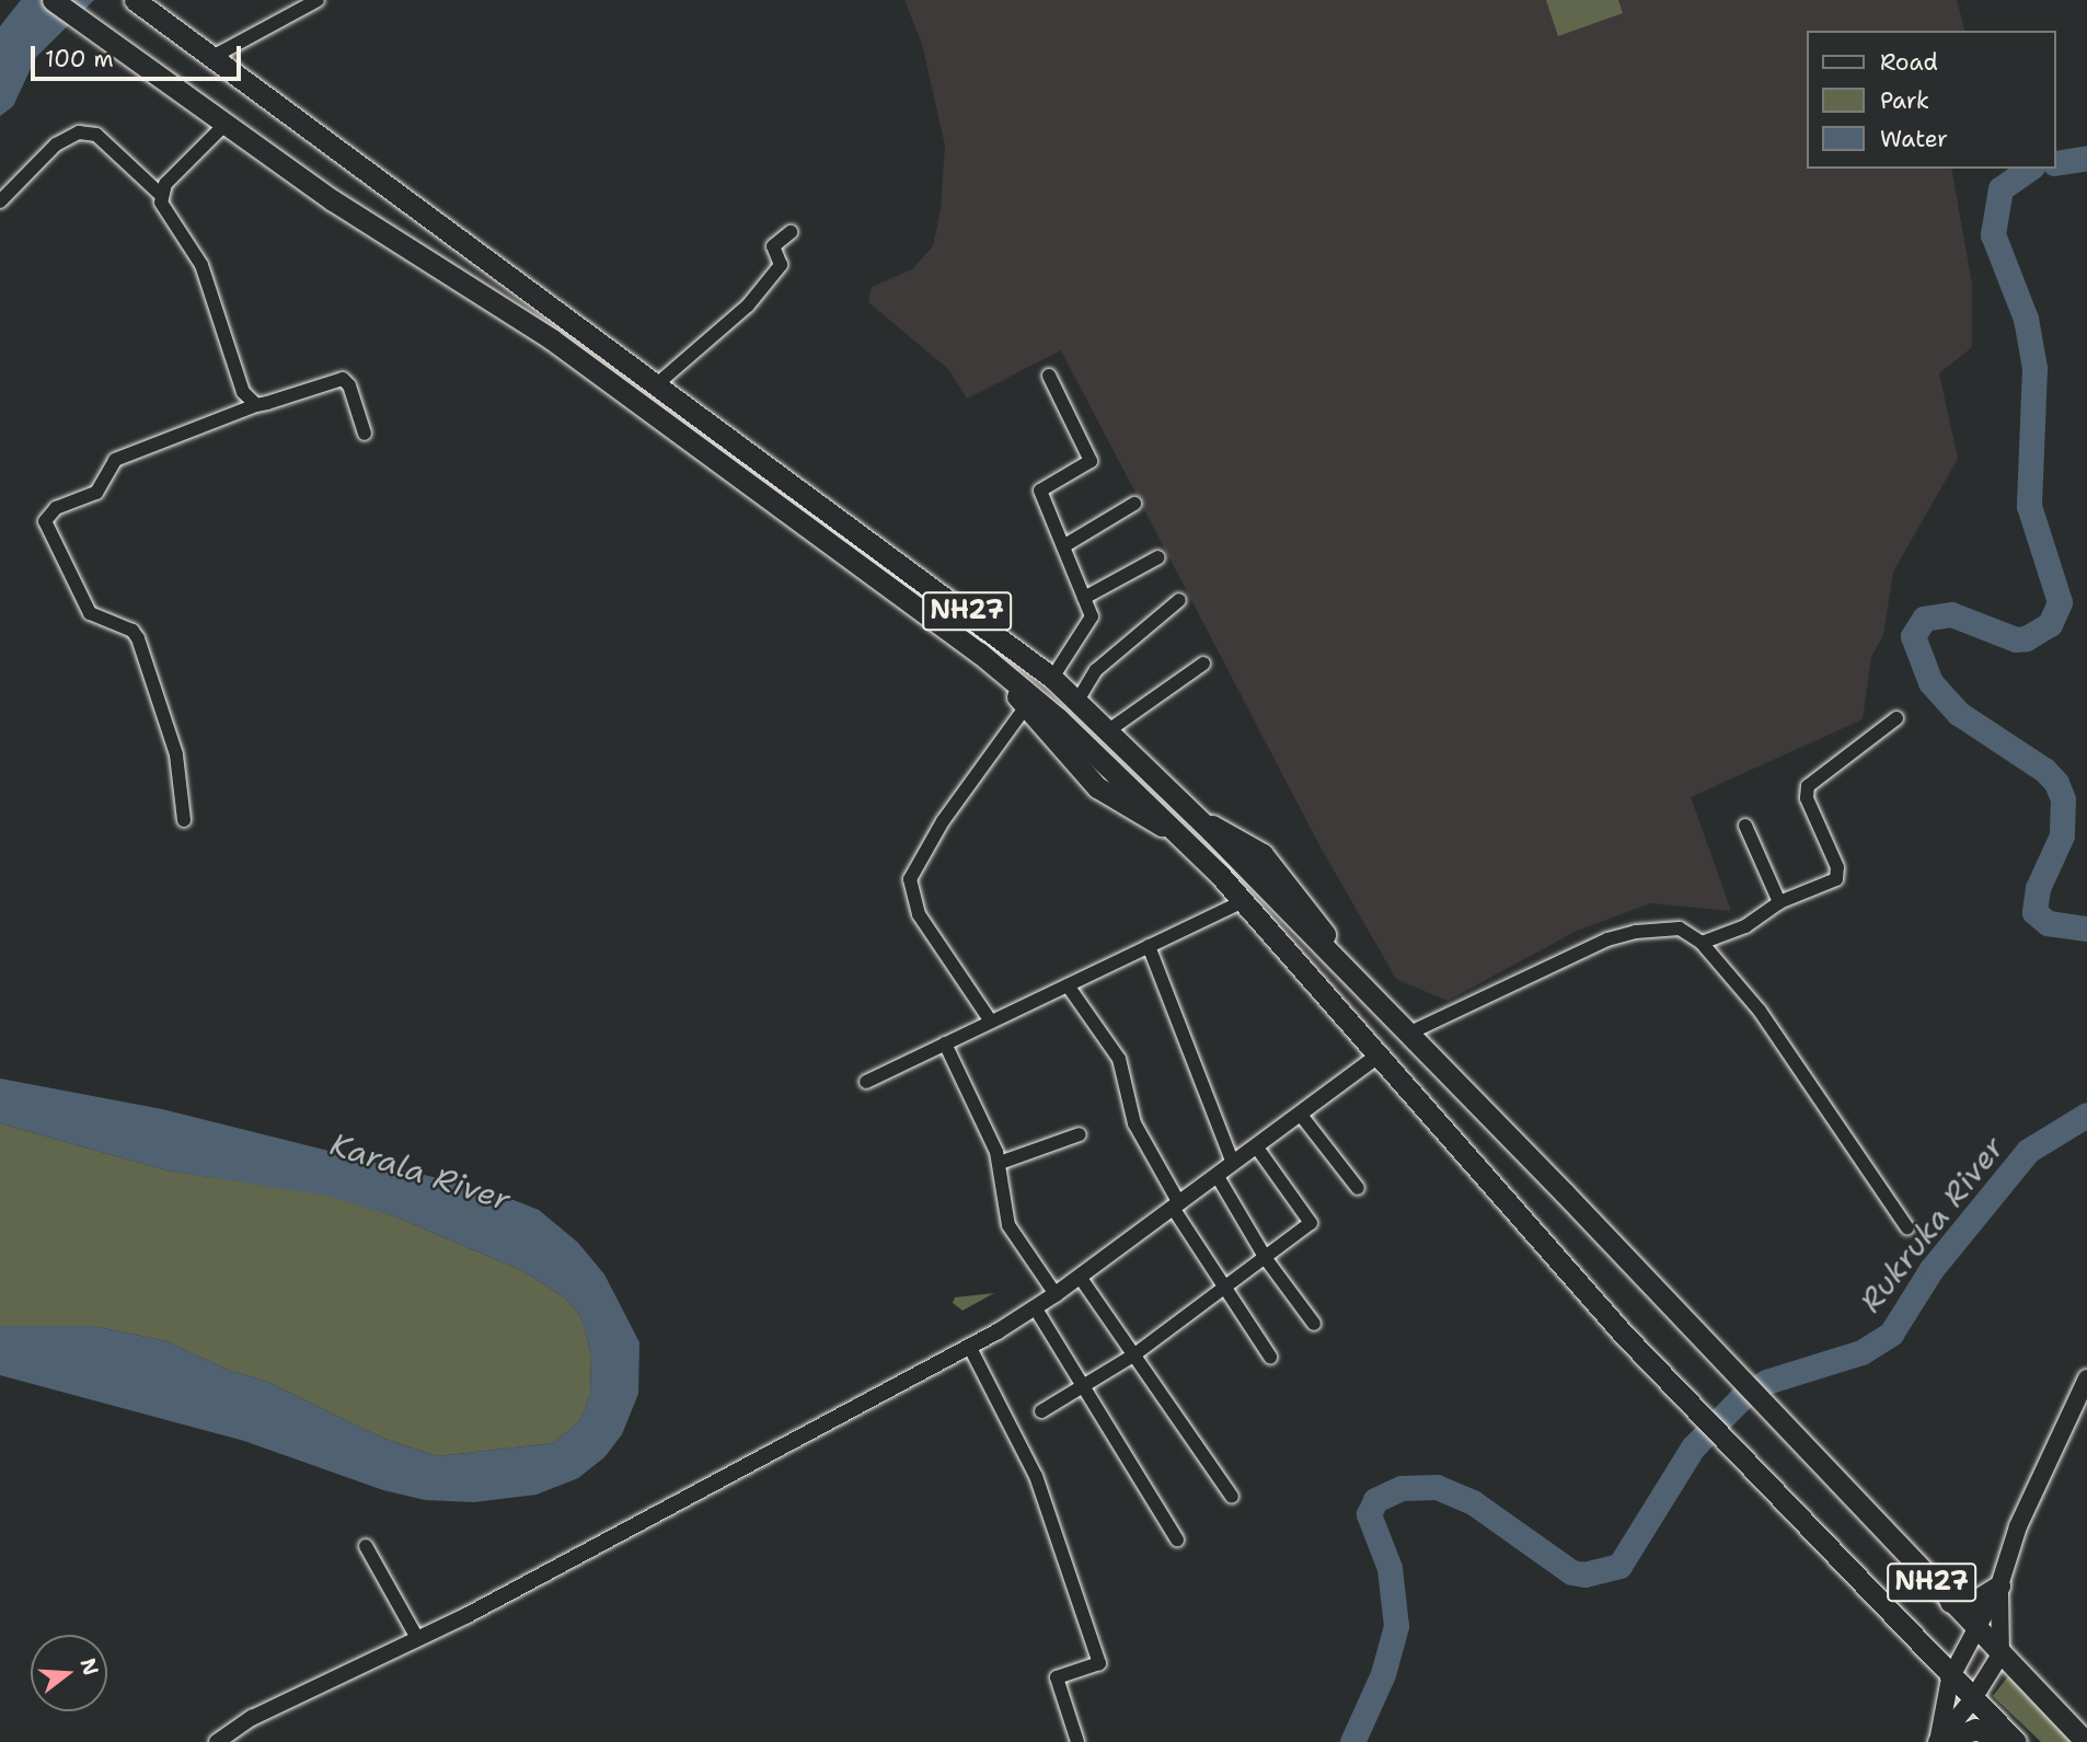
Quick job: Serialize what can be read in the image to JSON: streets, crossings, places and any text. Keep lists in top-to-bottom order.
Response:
{
  "streets": {
    "highway": ["NH27"]
  },
  "water": ["Karala River", "Rukruka River"],
  "legend": ["Road", "Park", "Water"],
  "scale_bar": "100 m",
  "north": "right"
}
